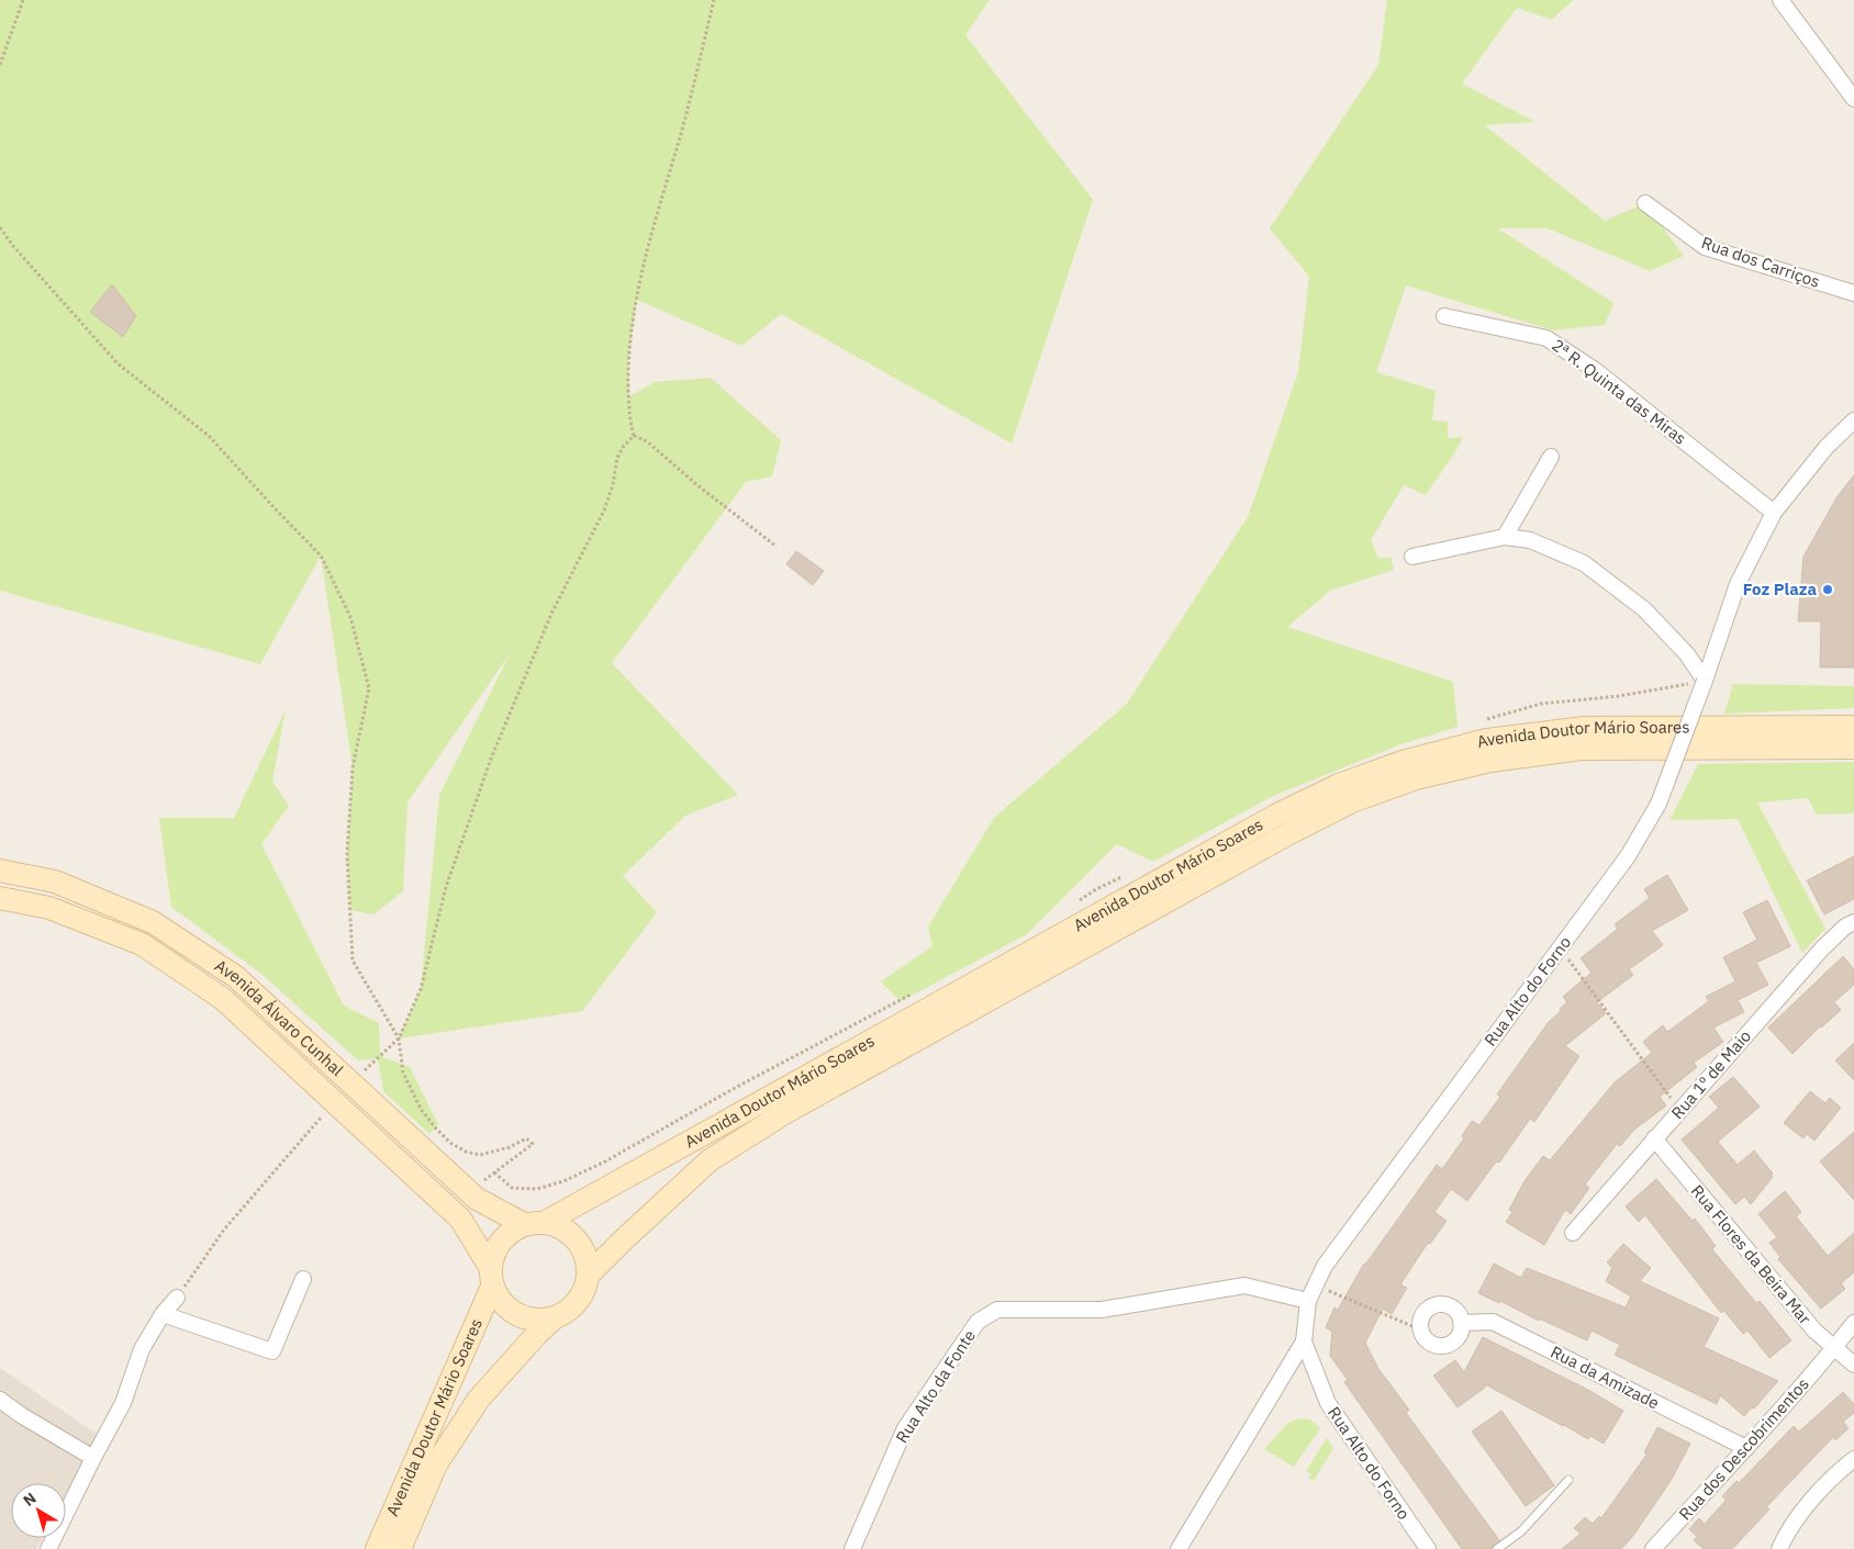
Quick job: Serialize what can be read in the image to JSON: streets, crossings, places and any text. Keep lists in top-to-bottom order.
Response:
{
  "streets": {
    "main road": ["Avenida Doutor Mário Soares", "Avenida Álvaro Cunhal"],
    "street": [
      "Rua dos Carriços",
      "2ª R. Quinta das Miras",
      "Rua Alto do Forno",
      "Rua 1º de Maio",
      "Rua Flores da Beira Mar",
      "Rua da Amizade",
      "Rua Alto da Fonte",
      "Rua dos Descobrimentos"
    ]
  },
  "crossings": [
    ["2ª R. Quinta das Miras", "Rua Alto do Forno"],
    ["Avenida Doutor Mário Soares", "Avenida Álvaro Cunhal"],
    ["Rua Alto do Forno", "Rua Alto da Fonte"],
    ["Rua 1º de Maio", "Rua Flores da Beira Mar"],
    ["Rua Flores da Beira Mar", "Rua dos Descobrimentos"],
    ["Rua da Amizade", "Rua dos Descobrimentos"]
  ],
  "places": ["Foz Plaza"],
  "north": "top left"
}
